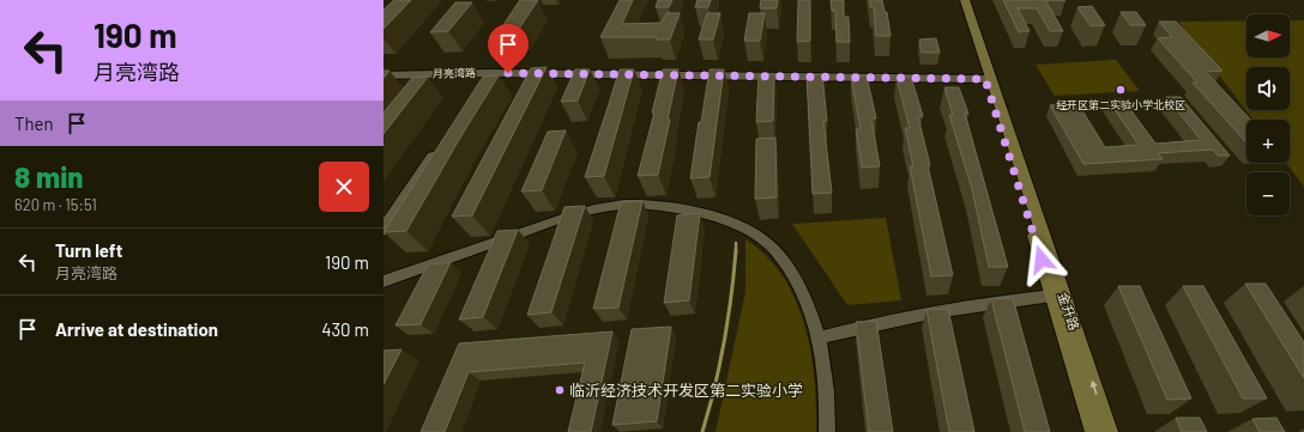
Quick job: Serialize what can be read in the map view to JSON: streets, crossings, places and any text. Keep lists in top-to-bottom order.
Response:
{
  "streets": {
    "main road": ["金升路"],
    "street": ["月亮湾路"]
  },
  "crossings": [
    ["月亮湾路", "金升路"]
  ],
  "places": ["经开区第二实验小学北校区", "临沂经济技术开发区第二实验小学"],
  "north": "right",
  "page": {
    "turn": ["190 m", "月亮湾路"],
    "map_buttons": ["+", "−"],
    "then": "Then",
    "heading": ["8 min", "620 m · 15:51"],
    "list": [
      {
        "name": "Turn left",
        "note": "月亮湾路",
        "value": "190 m"
      },
      {
        "name": "Arrive at destination",
        "value": "430 m"
      }
    ]
  }
}
